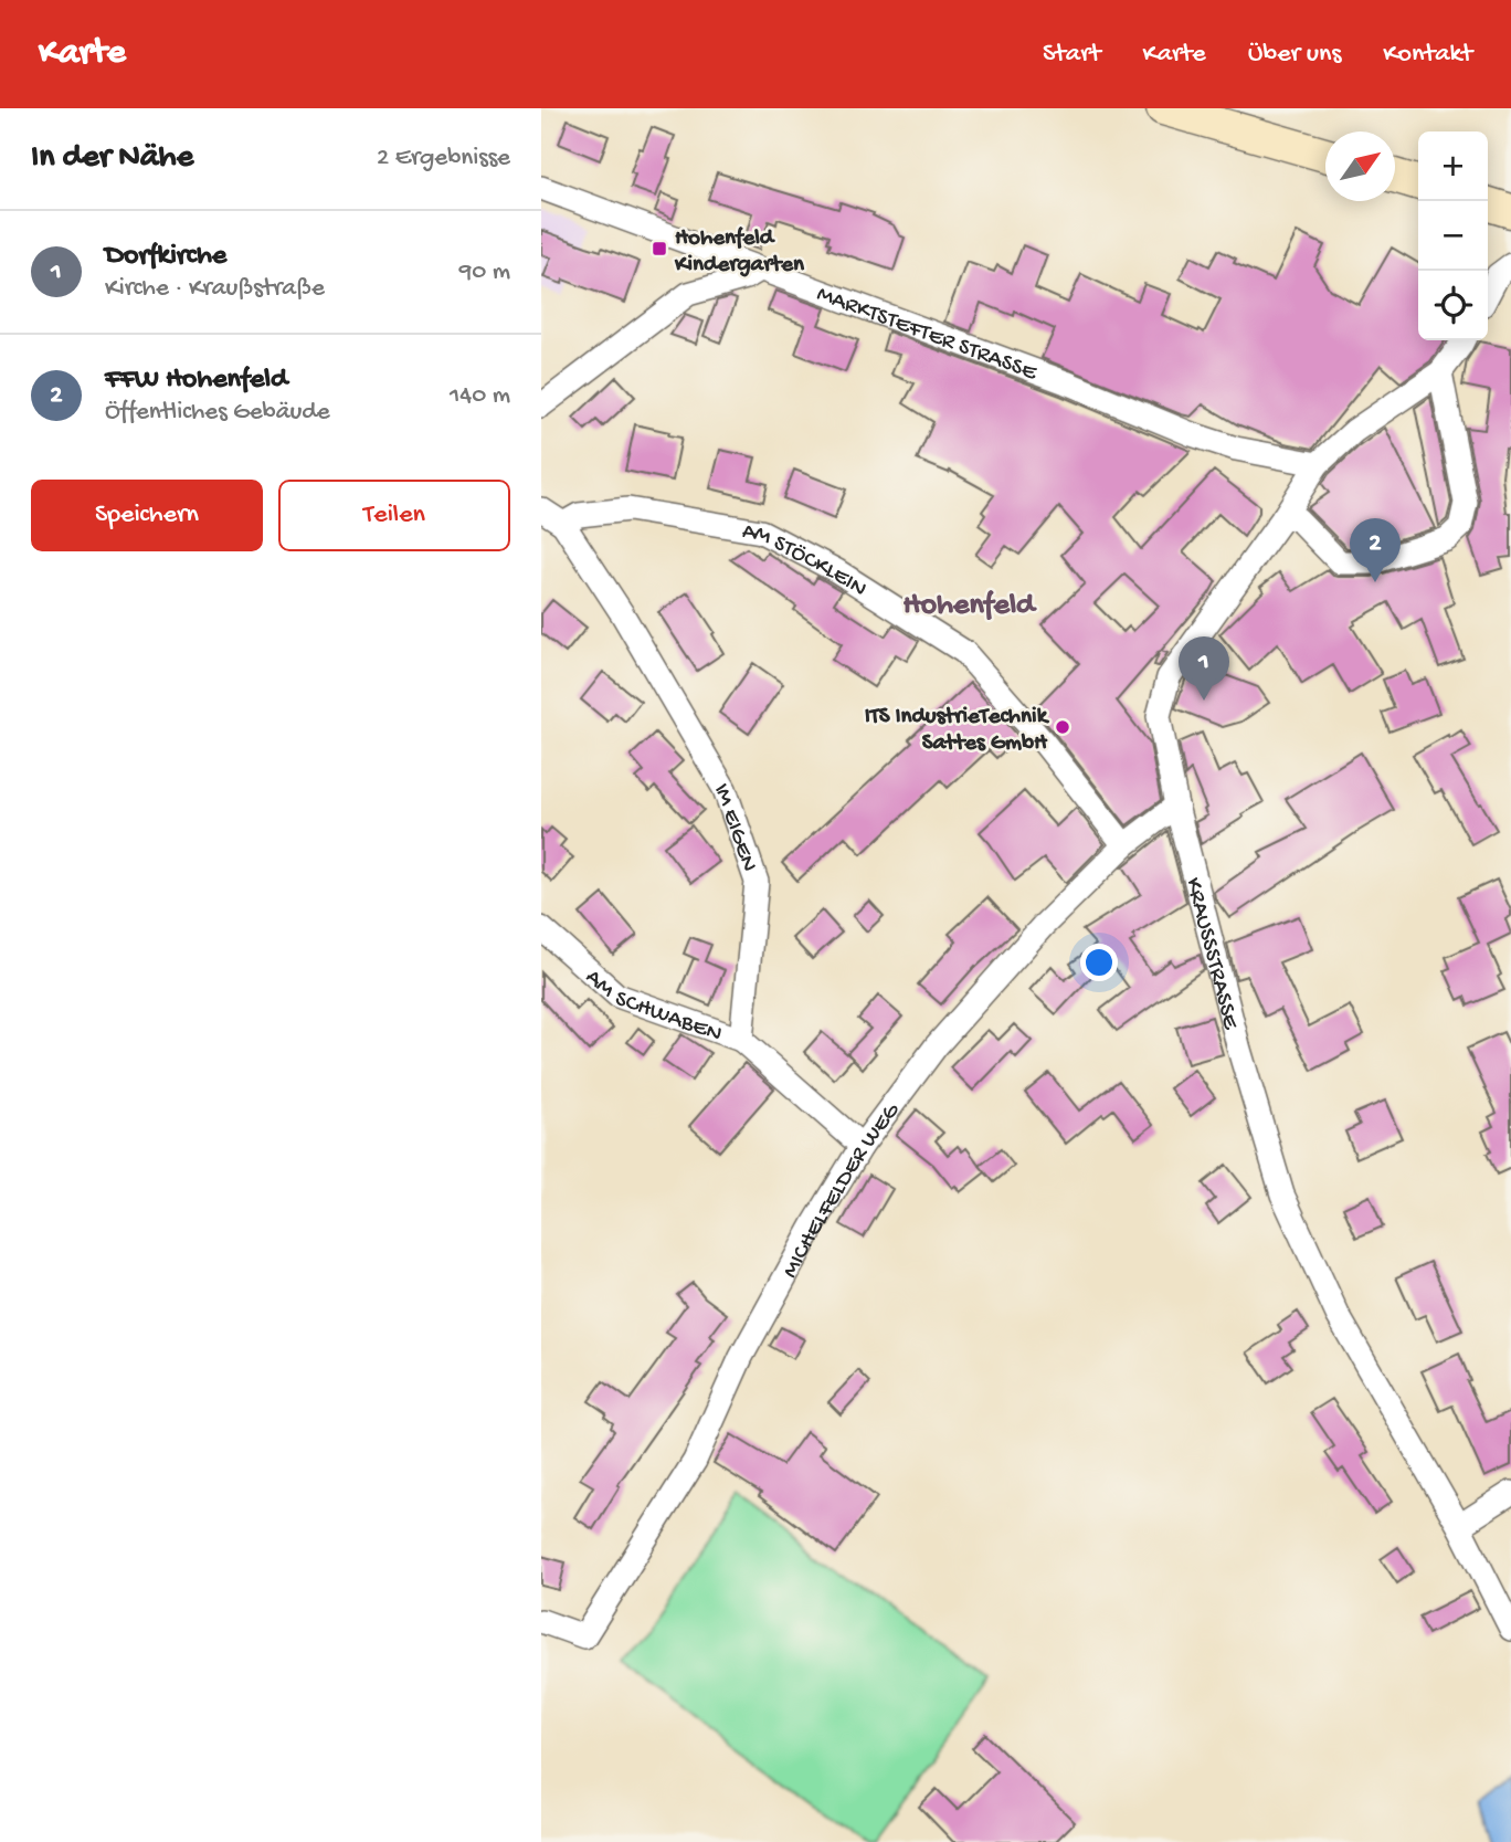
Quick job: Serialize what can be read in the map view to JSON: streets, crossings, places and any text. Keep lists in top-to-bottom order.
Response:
{
  "streets": {
    "street": [
      "MARKTSTEFTER STRASSE",
      "AM STÖCKLEIN",
      "IM EIGEN",
      "KRAUSSSTRASSE",
      "AM SCHWABEN",
      "MICHELFELDER WEG"
    ]
  },
  "crossings": [
    ["MARKTSTEFTER STRASSE", "KRAUSSSTRASSE"],
    ["AM STÖCKLEIN", "IM EIGEN"],
    ["AM STÖCKLEIN", "MICHELFELDER WEG"],
    ["IM EIGEN", "AM SCHWABEN"],
    ["KRAUSSSTRASSE", "MICHELFELDER WEG"]
  ],
  "districts": ["Hohenfeld"],
  "places": {
    "transit": ["Hohenfeld Kindergarten"],
    "other": ["ITS IndustrieTechnik Sattes GmbH"]
  },
  "north": "top right",
  "page": {
    "header": "Karte",
    "nav": [
      "Start",
      "Karte",
      "Über uns",
      "Kontakt"
    ],
    "heading": ["In der Nähe", "2 Ergebnisse"],
    "map_buttons": ["+", "−"],
    "list": [
      {
        "mark": "1",
        "name": "Dorfkirche",
        "note": "Kirche · Kraußstraße",
        "value": "90 m"
      },
      {
        "mark": "2",
        "name": "FFW Hohenfeld",
        "note": "Öffentliches Gebäude",
        "value": "140 m"
      }
    ],
    "buttons": ["Speichern", "Teilen"],
    "pins": ["2", "1"]
  }
}
